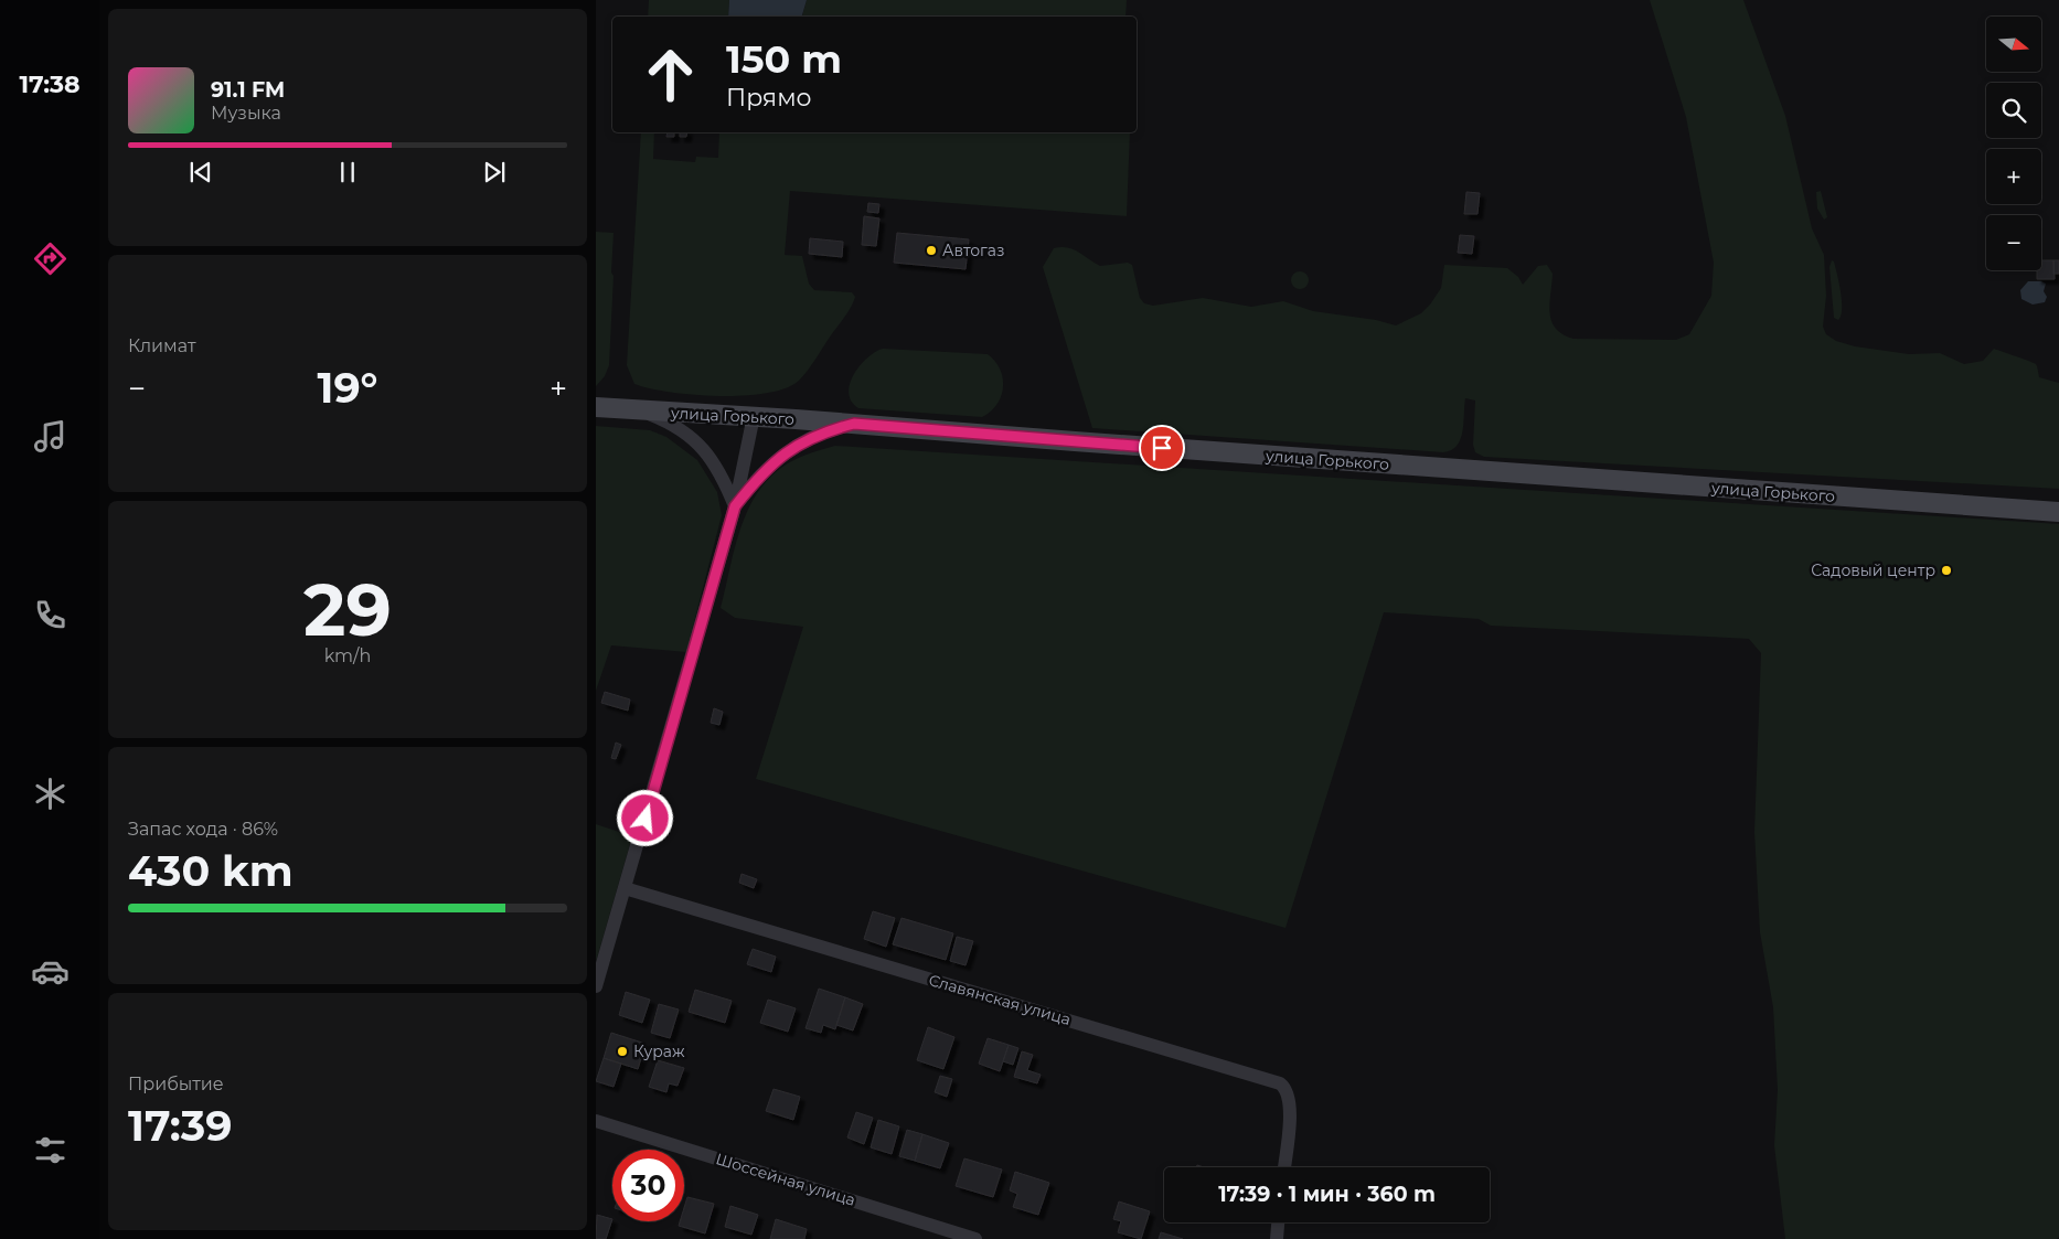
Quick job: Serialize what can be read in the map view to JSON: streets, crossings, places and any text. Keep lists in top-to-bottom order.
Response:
{
  "streets": {
    "main road": ["улица Горького"],
    "street": ["Славянская улица", "Шоссейная улица"]
  },
  "places": ["Автогаз", "Садовый центр", "Кураж"],
  "north": "right",
  "page": {
    "tabs": "17:38",
    "map_buttons": ["+", "−"],
    "turn": ["150 m", "Прямо"],
    "song": ["91.1 FM", "Музыка"],
    "tile": [
      "Климат",
      ["29", "km/h"],
      ["Запас хода · 86%", "430 km"],
      ["Прибытие", "17:39"]
    ],
    "heat": ["−", "19°", "+"],
    "limit": "30",
    "trip": "17:39 · 1 мин · 360 m"
  }
}
